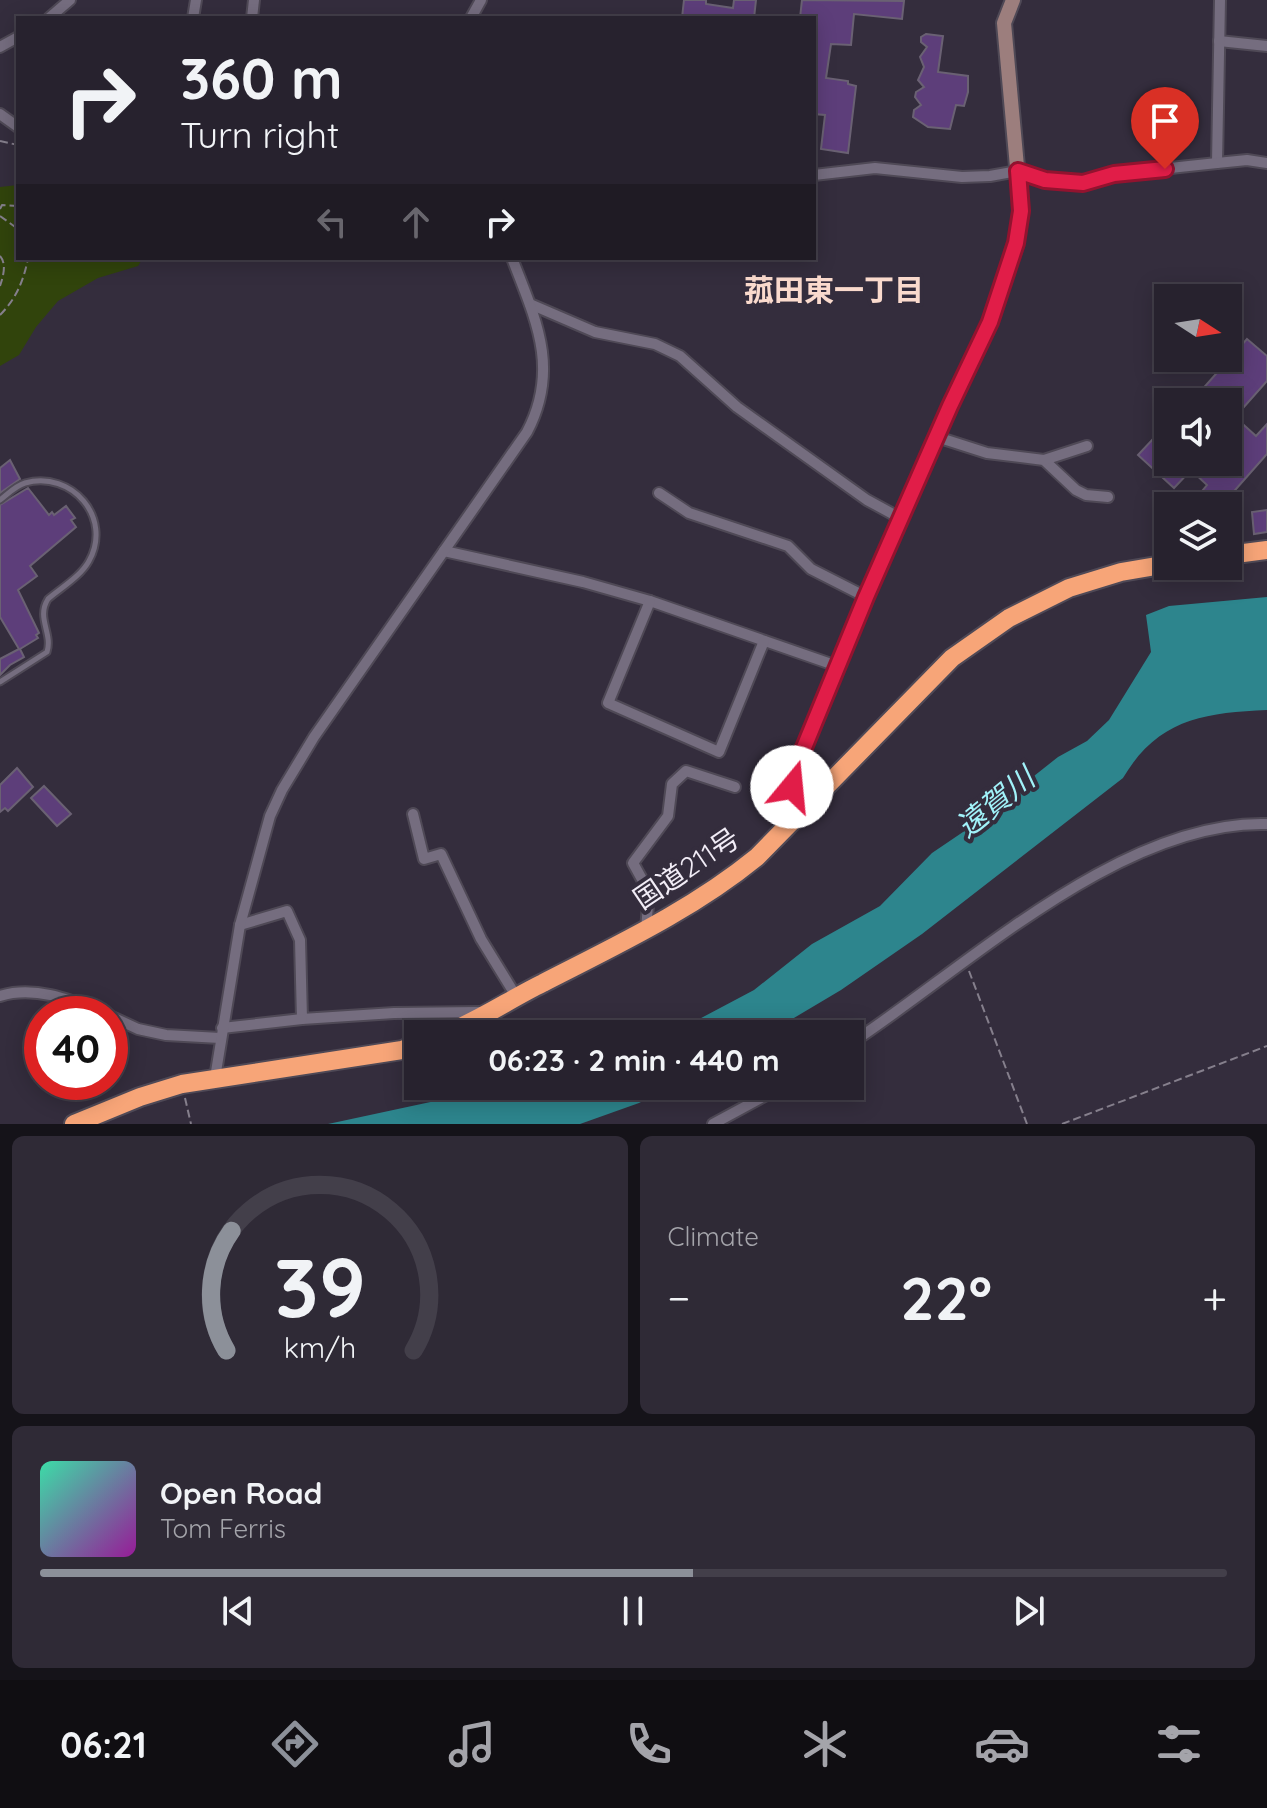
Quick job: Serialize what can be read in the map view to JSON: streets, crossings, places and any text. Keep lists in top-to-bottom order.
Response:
{
  "streets": {
    "highway": ["国道211号"]
  },
  "districts": ["菰田東一丁目"],
  "water": ["遠賀川"],
  "north": "right",
  "page": {
    "turn": ["360 m", "Turn right"],
    "limit": "40",
    "trip": "06:23 · 2 min · 440 m",
    "tile": "Climate",
    "heat": ["−", "22°", "+"],
    "song": ["Open Road", "Tom Ferris"],
    "tabs": "06:21",
    "gauge": ["39", "km/h"]
  }
}
